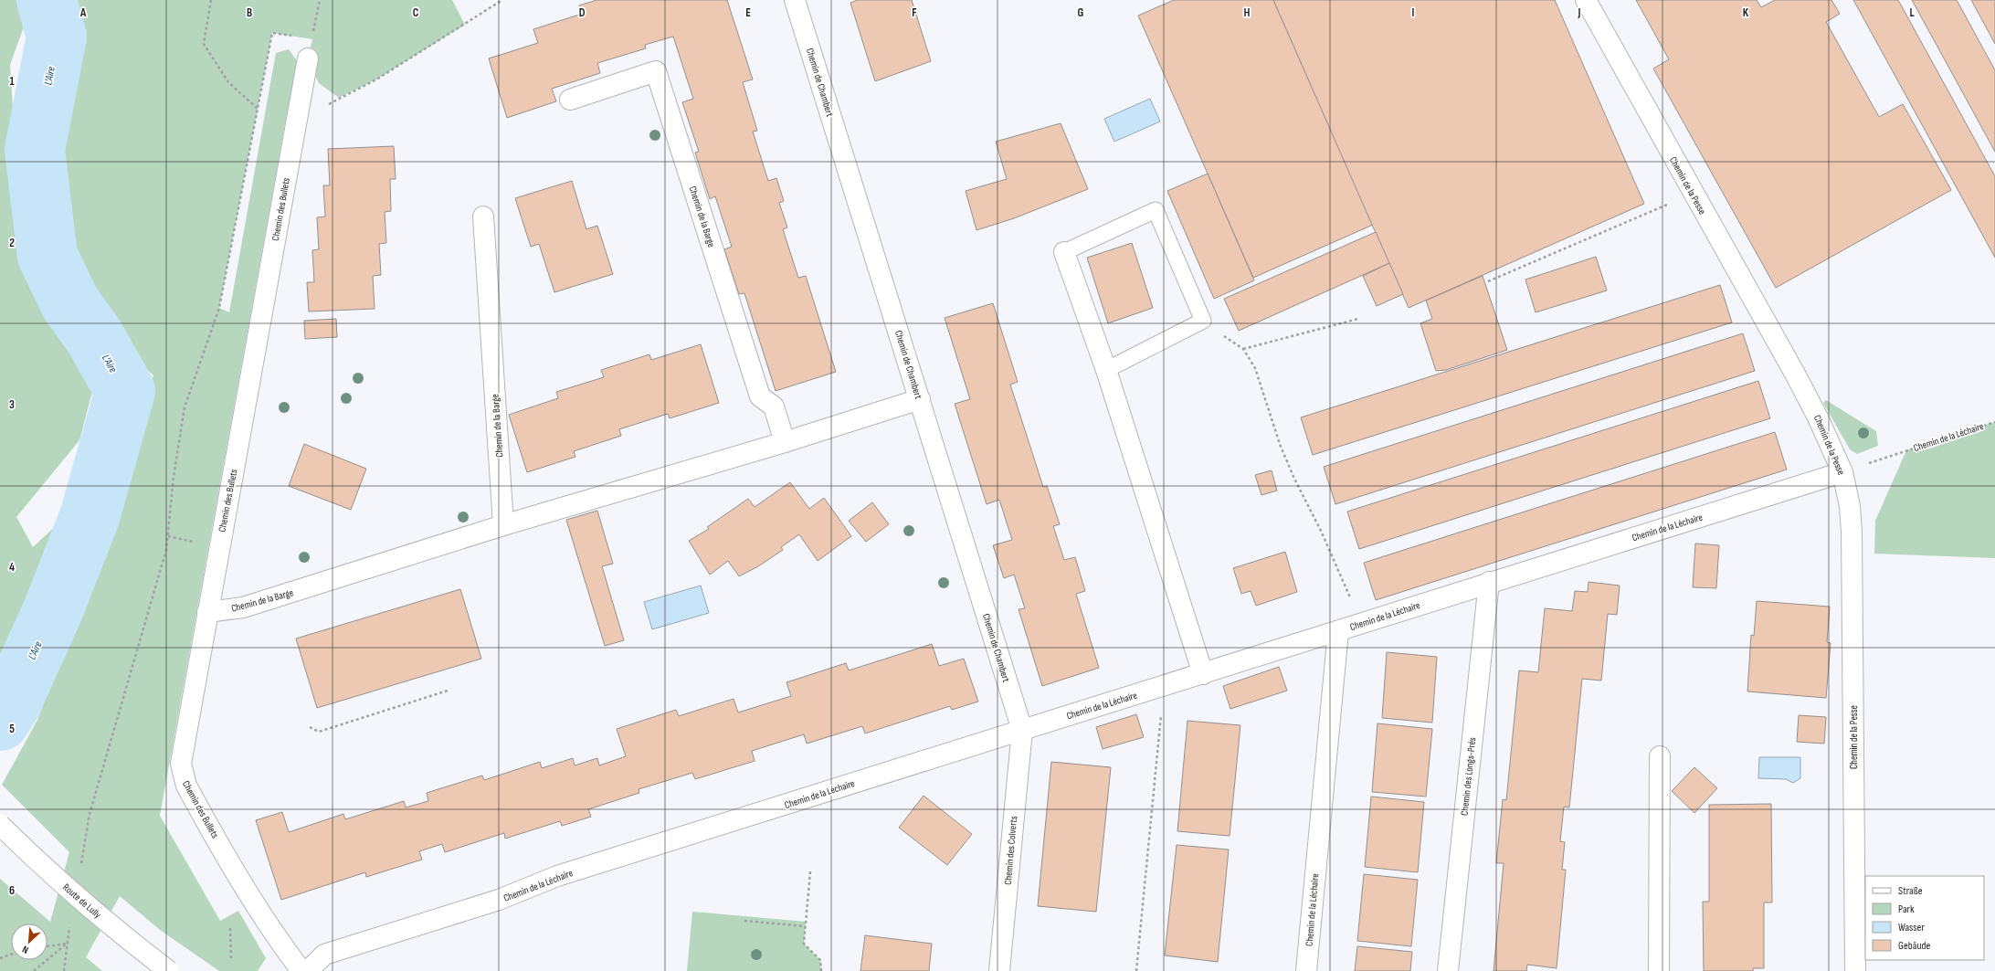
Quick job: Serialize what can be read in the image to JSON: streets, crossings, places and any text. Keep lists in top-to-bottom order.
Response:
{
  "streets": {
    "street": [
      "Chemin de Chambert",
      "Chemin de la Pesse",
      "Chemin des Bullets",
      "Chemin de la Barge",
      "Chemin de la Léchaire",
      "Chemin des Longs-Prés",
      "Chemin des Colverts",
      "Route de Lully"
    ]
  },
  "crossings": [
    ["Chemin de Chambert", "Chemin de la Barge"],
    ["Chemin de Chambert", "Chemin de la Léchaire"],
    ["Chemin de Chambert", "Chemin des Colverts"],
    ["Chemin de la Pesse", "Chemin de la Léchaire"],
    ["Chemin des Bullets", "Chemin de la Barge"],
    ["Chemin de la Léchaire", "Chemin des Longs-Prés"],
    ["Chemin de la Léchaire", "Chemin des Colverts"]
  ],
  "water": ["L'Aire"],
  "legend": [
    "Straße",
    "Park",
    "Wasser",
    "Gebäude"
  ],
  "north": "bottom left",
  "grid": {
    "columns": [
      "A",
      "B",
      "C",
      "D",
      "E",
      "F",
      "G",
      "H",
      "I",
      "J",
      "K",
      "L"
    ],
    "rows": [
      "1",
      "2",
      "3",
      "4",
      "5",
      "6"
    ]
  }
}
